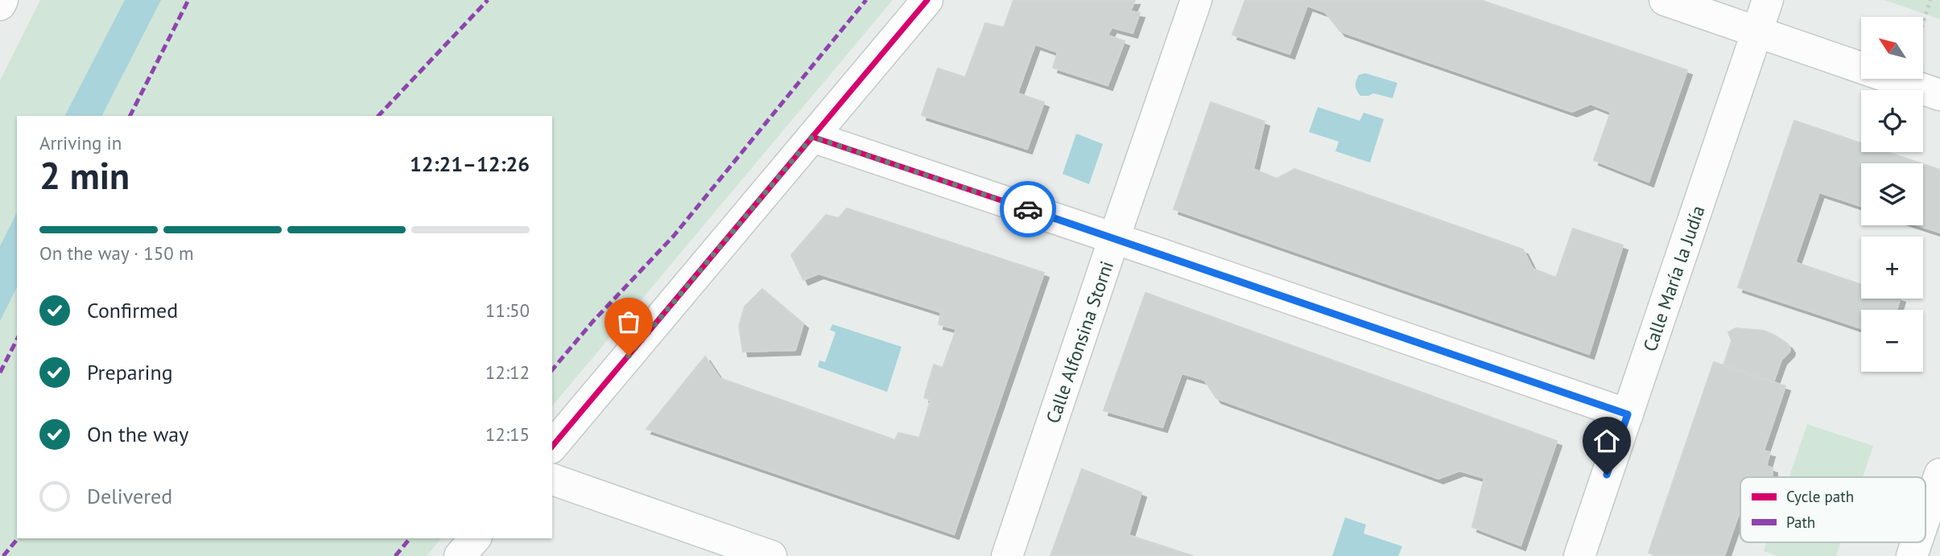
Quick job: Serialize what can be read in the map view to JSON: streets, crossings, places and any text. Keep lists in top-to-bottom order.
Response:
{
  "streets": {
    "street": ["Calle María la Judía", "Calle Alfonsina Storni"]
  },
  "legend": ["Cycle path", "Path"],
  "north": "top left",
  "page": {
    "map_buttons": ["+", "−"],
    "heading": ["2 min", "Arriving in", "12:21–12:26"],
    "bar": "On the way · 150 m",
    "list": [
      ["Confirmed", "11:50"],
      ["Preparing", "12:12"],
      ["On the way", "12:15"],
      "Delivered"
    ]
  }
}
